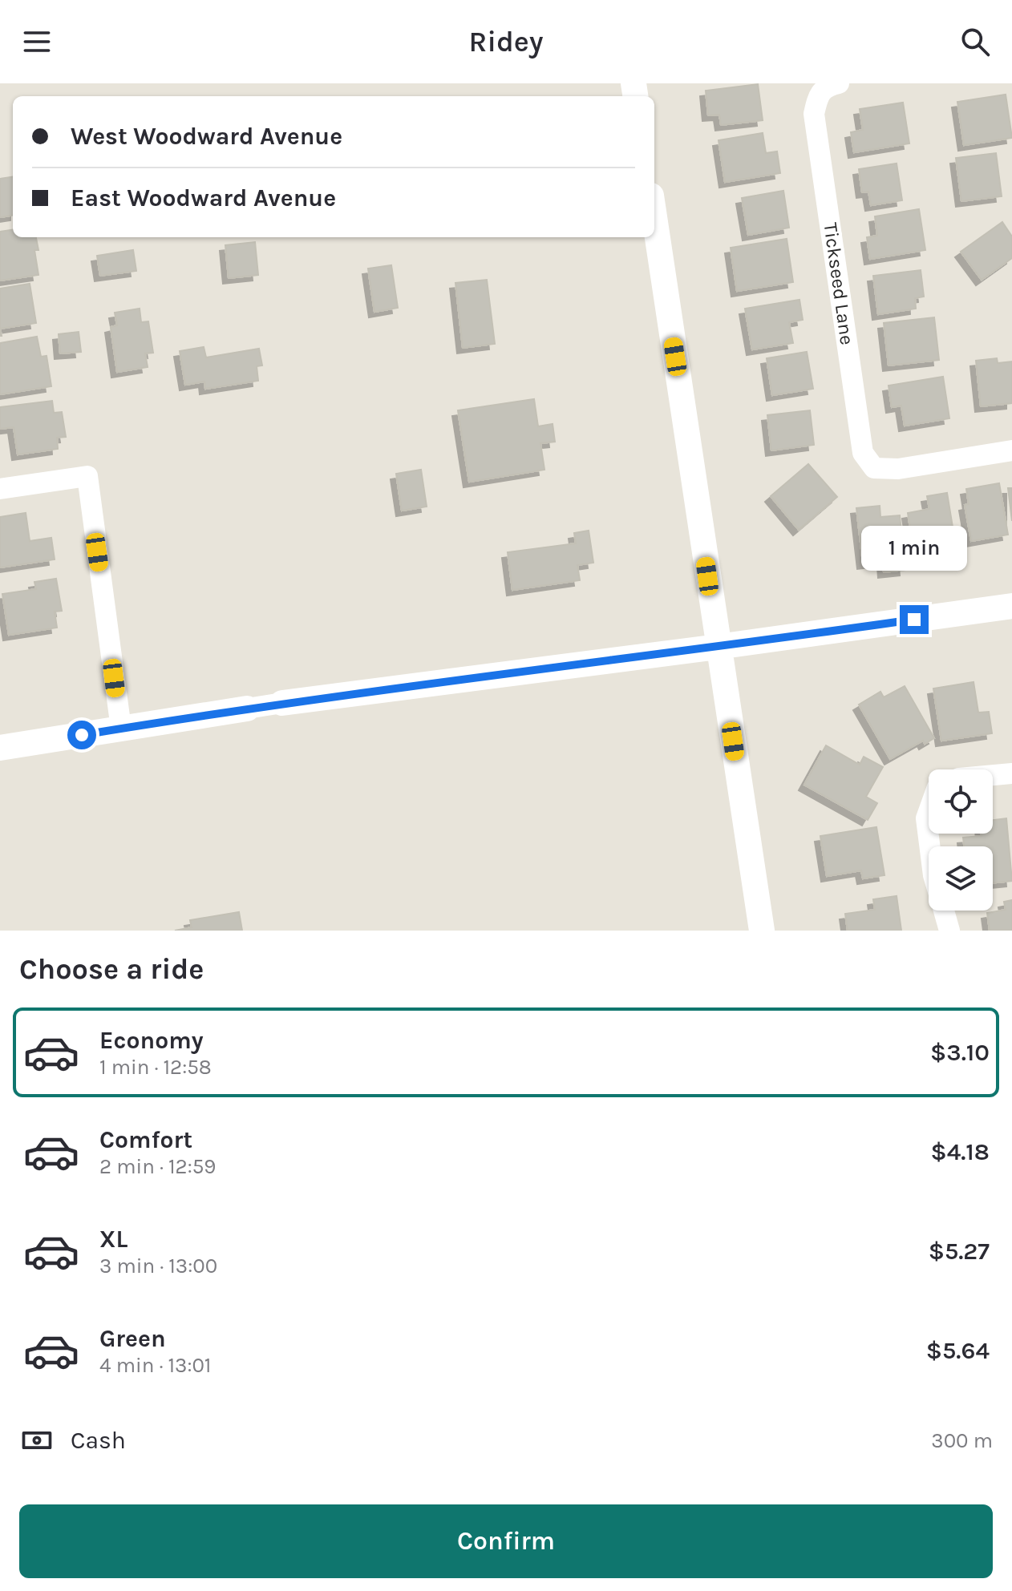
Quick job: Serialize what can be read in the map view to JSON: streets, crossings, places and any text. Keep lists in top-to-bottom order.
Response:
{
  "streets": {
    "street": ["Tickseed Lane"]
  },
  "page": {
    "header": "Ridey",
    "banner": ["West Woodward Avenue", "East Woodward Avenue"],
    "bubble": "1 min",
    "heading": "Choose a ride",
    "list": [
      {
        "name": "Economy",
        "note": "1 min · 12:58",
        "value": "$3.10"
      },
      {
        "name": "Comfort",
        "note": "2 min · 12:59",
        "value": "$4.18"
      },
      {
        "name": "XL",
        "note": "3 min · 13:00",
        "value": "$5.27"
      },
      {
        "name": "Green",
        "note": "4 min · 13:01",
        "value": "$5.64"
      }
    ],
    "pay": ["Cash", "300 m"],
    "buttons": "Confirm"
  }
}
